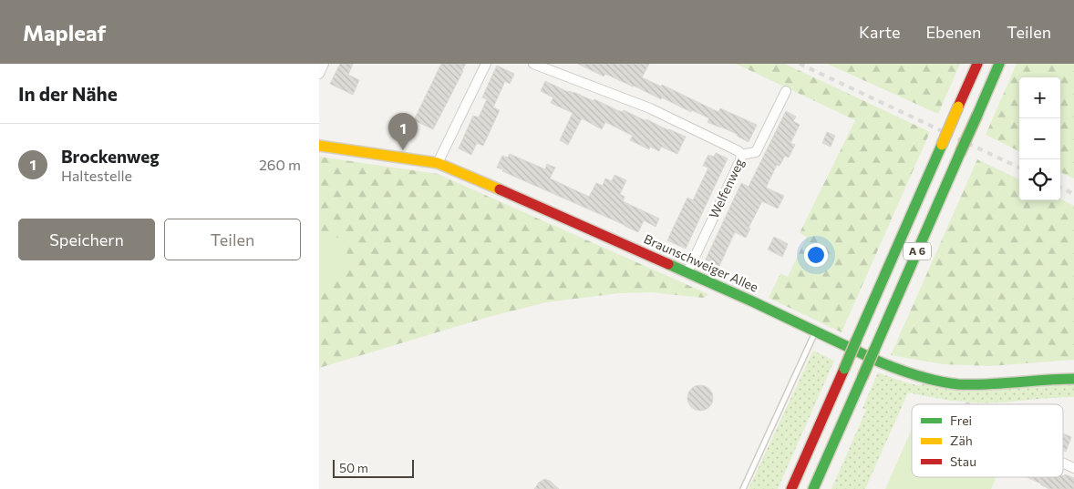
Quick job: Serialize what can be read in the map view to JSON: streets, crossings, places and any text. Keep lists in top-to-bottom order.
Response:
{
  "streets": {
    "main road": ["A 6", "Braunschweiger Allee"],
    "street": ["Welfenweg"]
  },
  "crossings": [
    ["Welfenweg", "Braunschweiger Allee"]
  ],
  "legend": ["Frei", "Zäh", "Stau"],
  "scale_bar": "50 m",
  "page": {
    "header": "Mapleaf",
    "nav": ["Karte", "Ebenen", "Teilen"],
    "heading": "In der Nähe",
    "map_buttons": ["+", "−"],
    "pins": "1",
    "list": [
      {
        "mark": "1",
        "name": "Brockenweg",
        "note": "Haltestelle",
        "value": "260 m"
      }
    ],
    "buttons": ["Speichern", "Teilen"],
    "scale": "50 m"
  }
}
